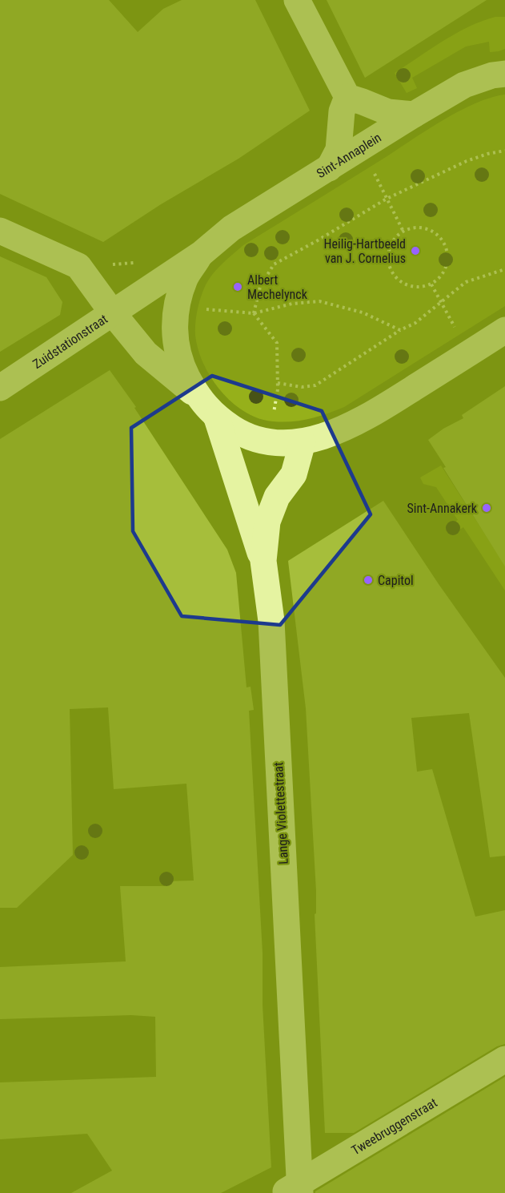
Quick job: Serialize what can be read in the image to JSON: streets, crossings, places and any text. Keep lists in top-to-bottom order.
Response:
{
  "streets": {
    "street": [
      "Sint-Annaplein",
      "Zuidstationstraat",
      "Lange Violettestraat",
      "Tweebruggenstraat"
    ]
  },
  "crossings": [
    ["Sint-Annaplein", "Zuidstationstraat"],
    ["Sint-Annaplein", "Lange Violettestraat"],
    ["Lange Violettestraat", "Tweebruggenstraat"]
  ],
  "places": [
    "Heilig-Hartbeeld van J. Cornelius",
    "Albert Mechelynck",
    "Sint-Annakerk",
    "Capitol"
  ]
}
